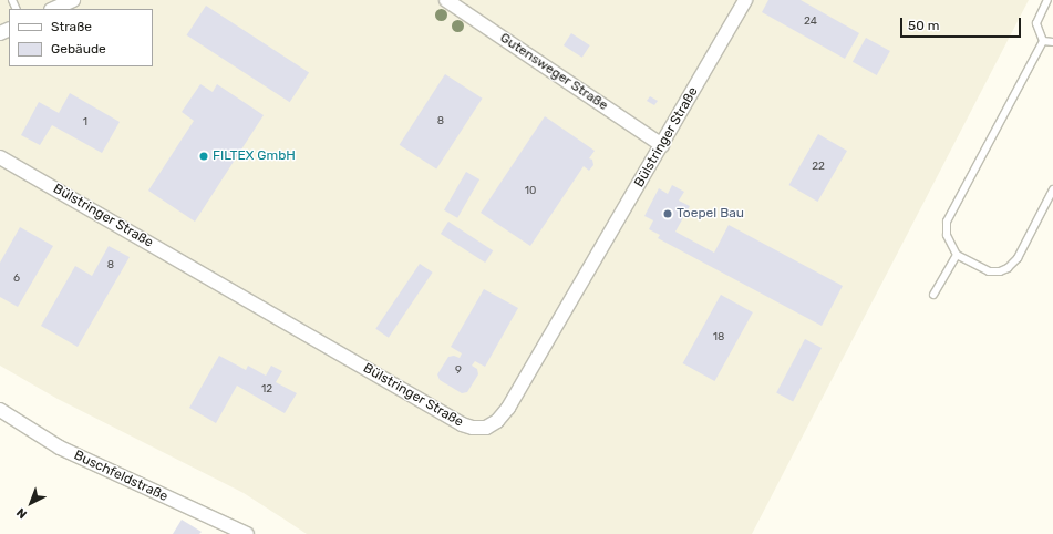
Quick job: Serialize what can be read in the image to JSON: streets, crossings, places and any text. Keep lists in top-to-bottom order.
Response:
{
  "streets": {
    "street": ["Gutensweger Straße", "Bülstringer Straße", "Buschfeldstraße"]
  },
  "crossings": [
    ["Gutensweger Straße", "Bülstringer Straße"]
  ],
  "places": ["FILTEX GmbH", "Toepel Bau"],
  "house_numbers": [
    "24",
    "8",
    "1",
    "22",
    "10",
    "8",
    "6",
    "18",
    "9",
    "12"
  ],
  "legend": ["Straße", "Gebäude"],
  "scale_bar": "50 m",
  "north": "bottom left"
}
